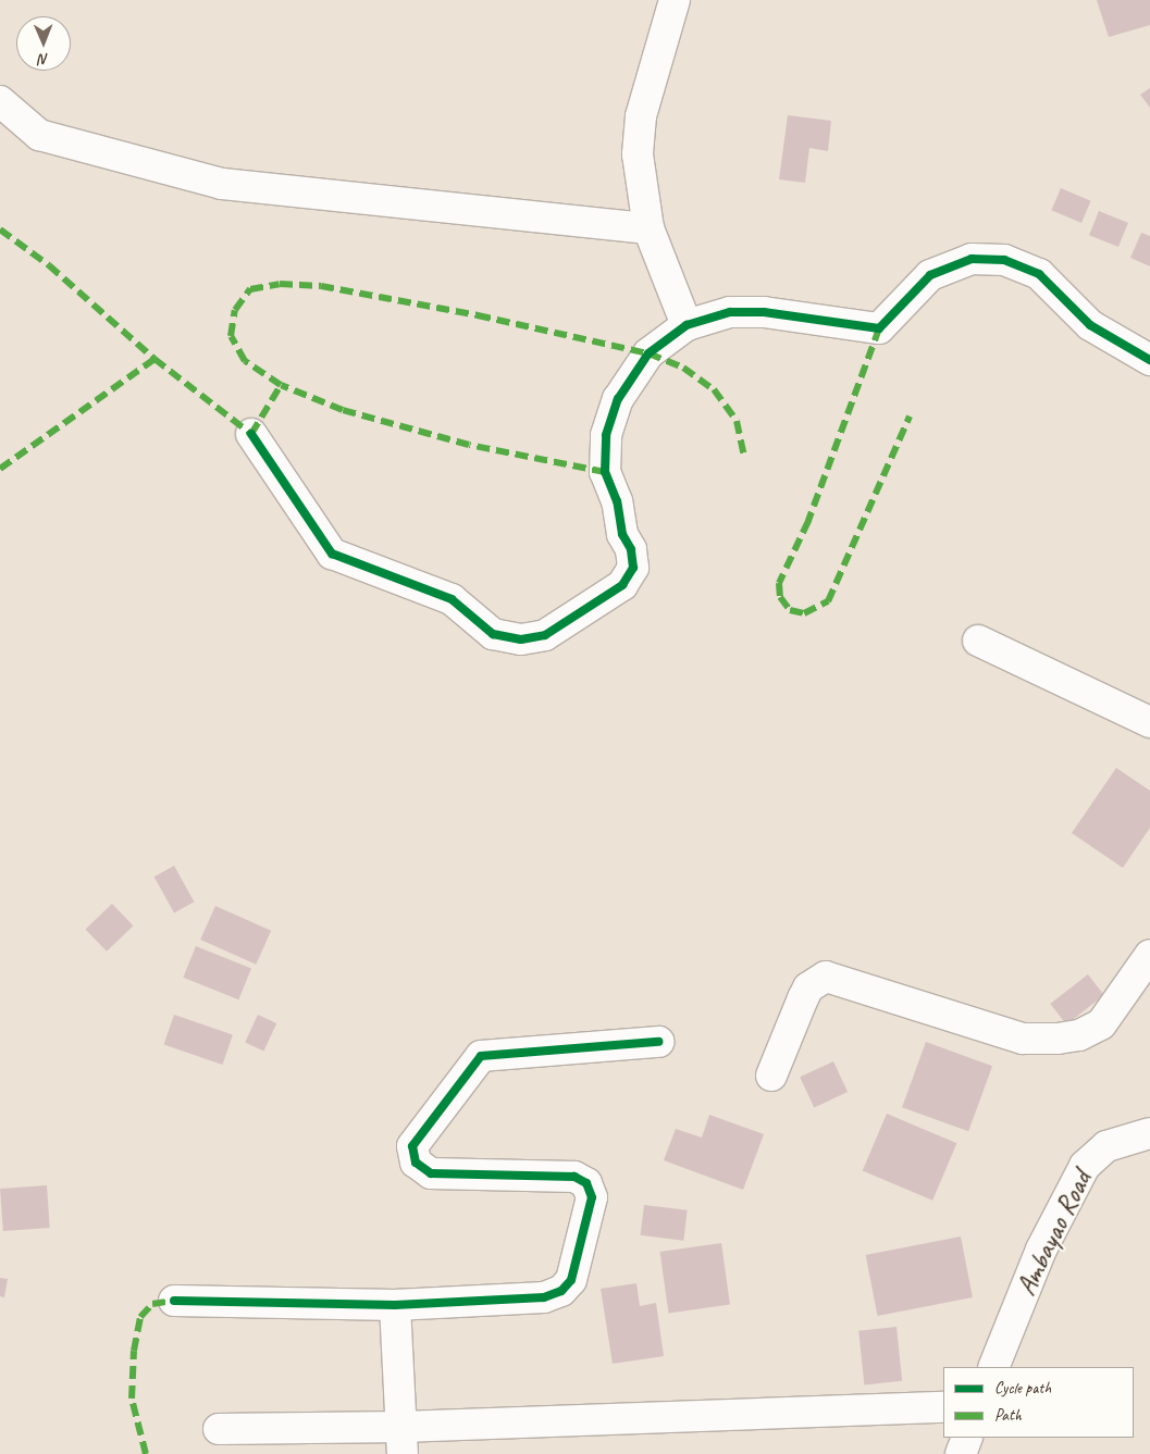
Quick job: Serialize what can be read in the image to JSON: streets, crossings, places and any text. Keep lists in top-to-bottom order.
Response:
{
  "streets": {
    "street": ["Ambayao Road"]
  },
  "legend": ["Cycle path", "Path"],
  "north": "bottom"
}
